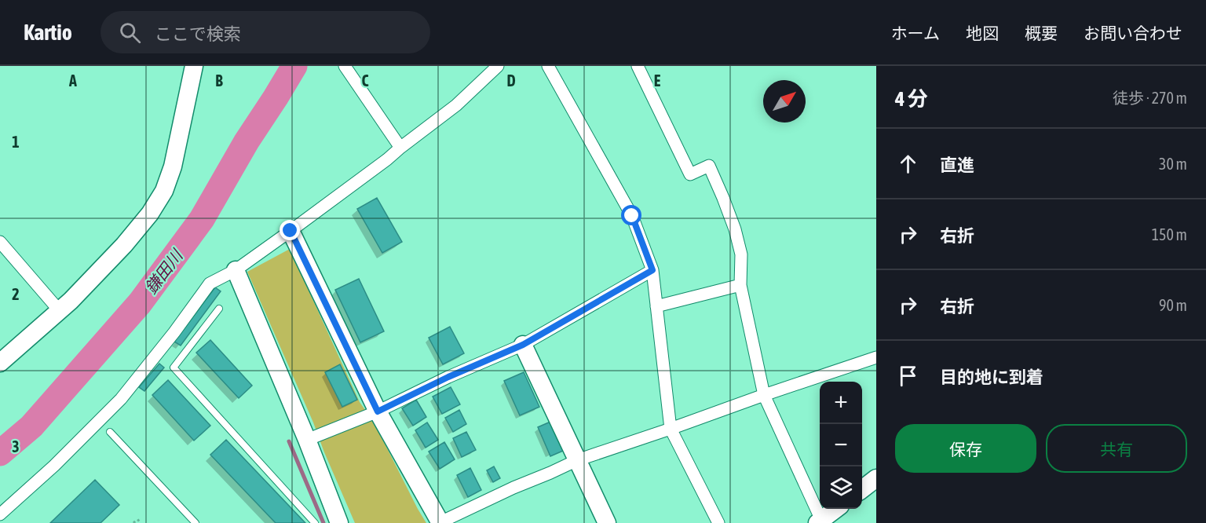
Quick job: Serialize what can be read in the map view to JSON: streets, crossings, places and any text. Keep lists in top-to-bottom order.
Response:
{
  "water": ["鎌田川"],
  "north": "top right",
  "page": {
    "header": "Kartio",
    "search": "ここで検索",
    "nav": [
      "ホーム",
      "地図",
      "概要",
      "お問い合わせ"
    ],
    "heading": ["4 分", "徒歩 · 270 m"],
    "list": [
      ["直進", "30 m"],
      ["右折", "150 m"],
      ["右折", "90 m"],
      "目的地に到着"
    ],
    "map_buttons": ["+", "−"],
    "buttons": ["保存", "共有"]
  },
  "grid": {
    "columns": [
      "A",
      "B",
      "C",
      "D",
      "E"
    ],
    "rows": ["1", "2", "3"]
  }
}
